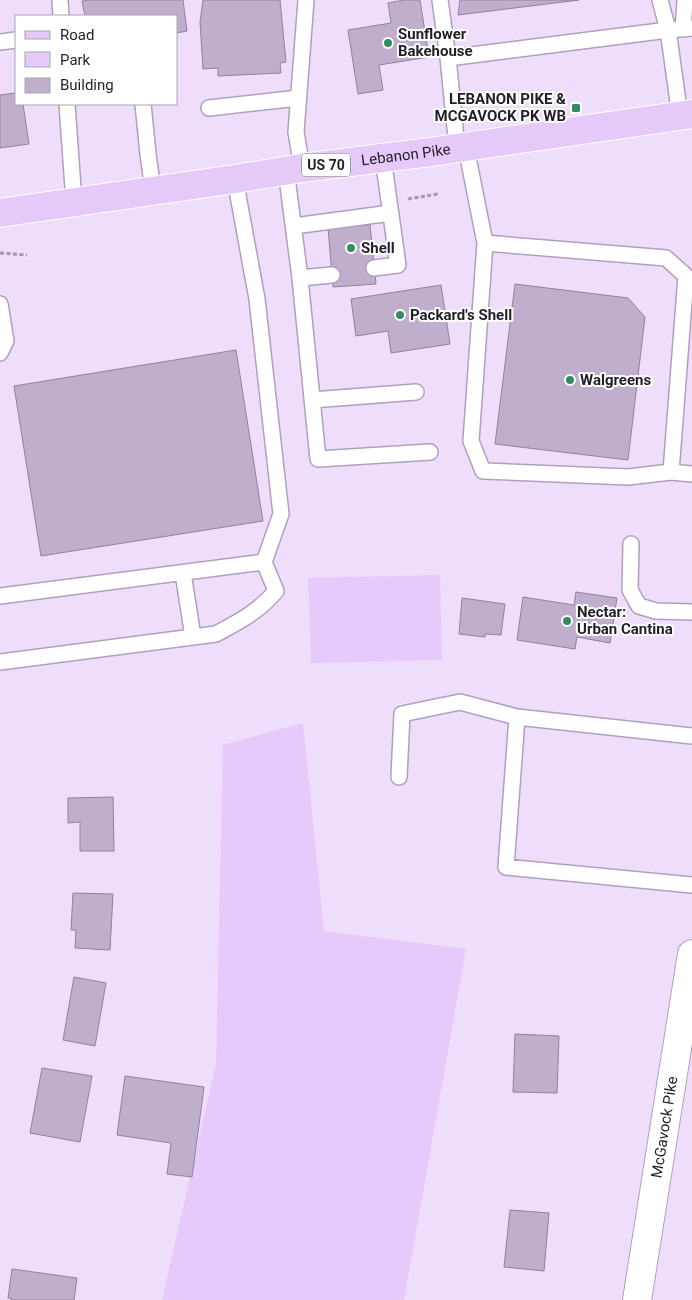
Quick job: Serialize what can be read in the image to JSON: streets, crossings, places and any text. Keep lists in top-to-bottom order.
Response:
{
  "streets": {
    "main road": ["Lebanon Pike", "US 70", "McGavock Pike"]
  },
  "places": {
    "other": [
      "Sunflower Bakehouse",
      "Shell",
      "Packard's Shell",
      "Walgreens",
      "Nectar: Urban Cantina"
    ],
    "transit": ["LEBANON PIKE & MCGAVOCK PK WB"]
  },
  "legend": ["Road", "Park", "Building"]
}
